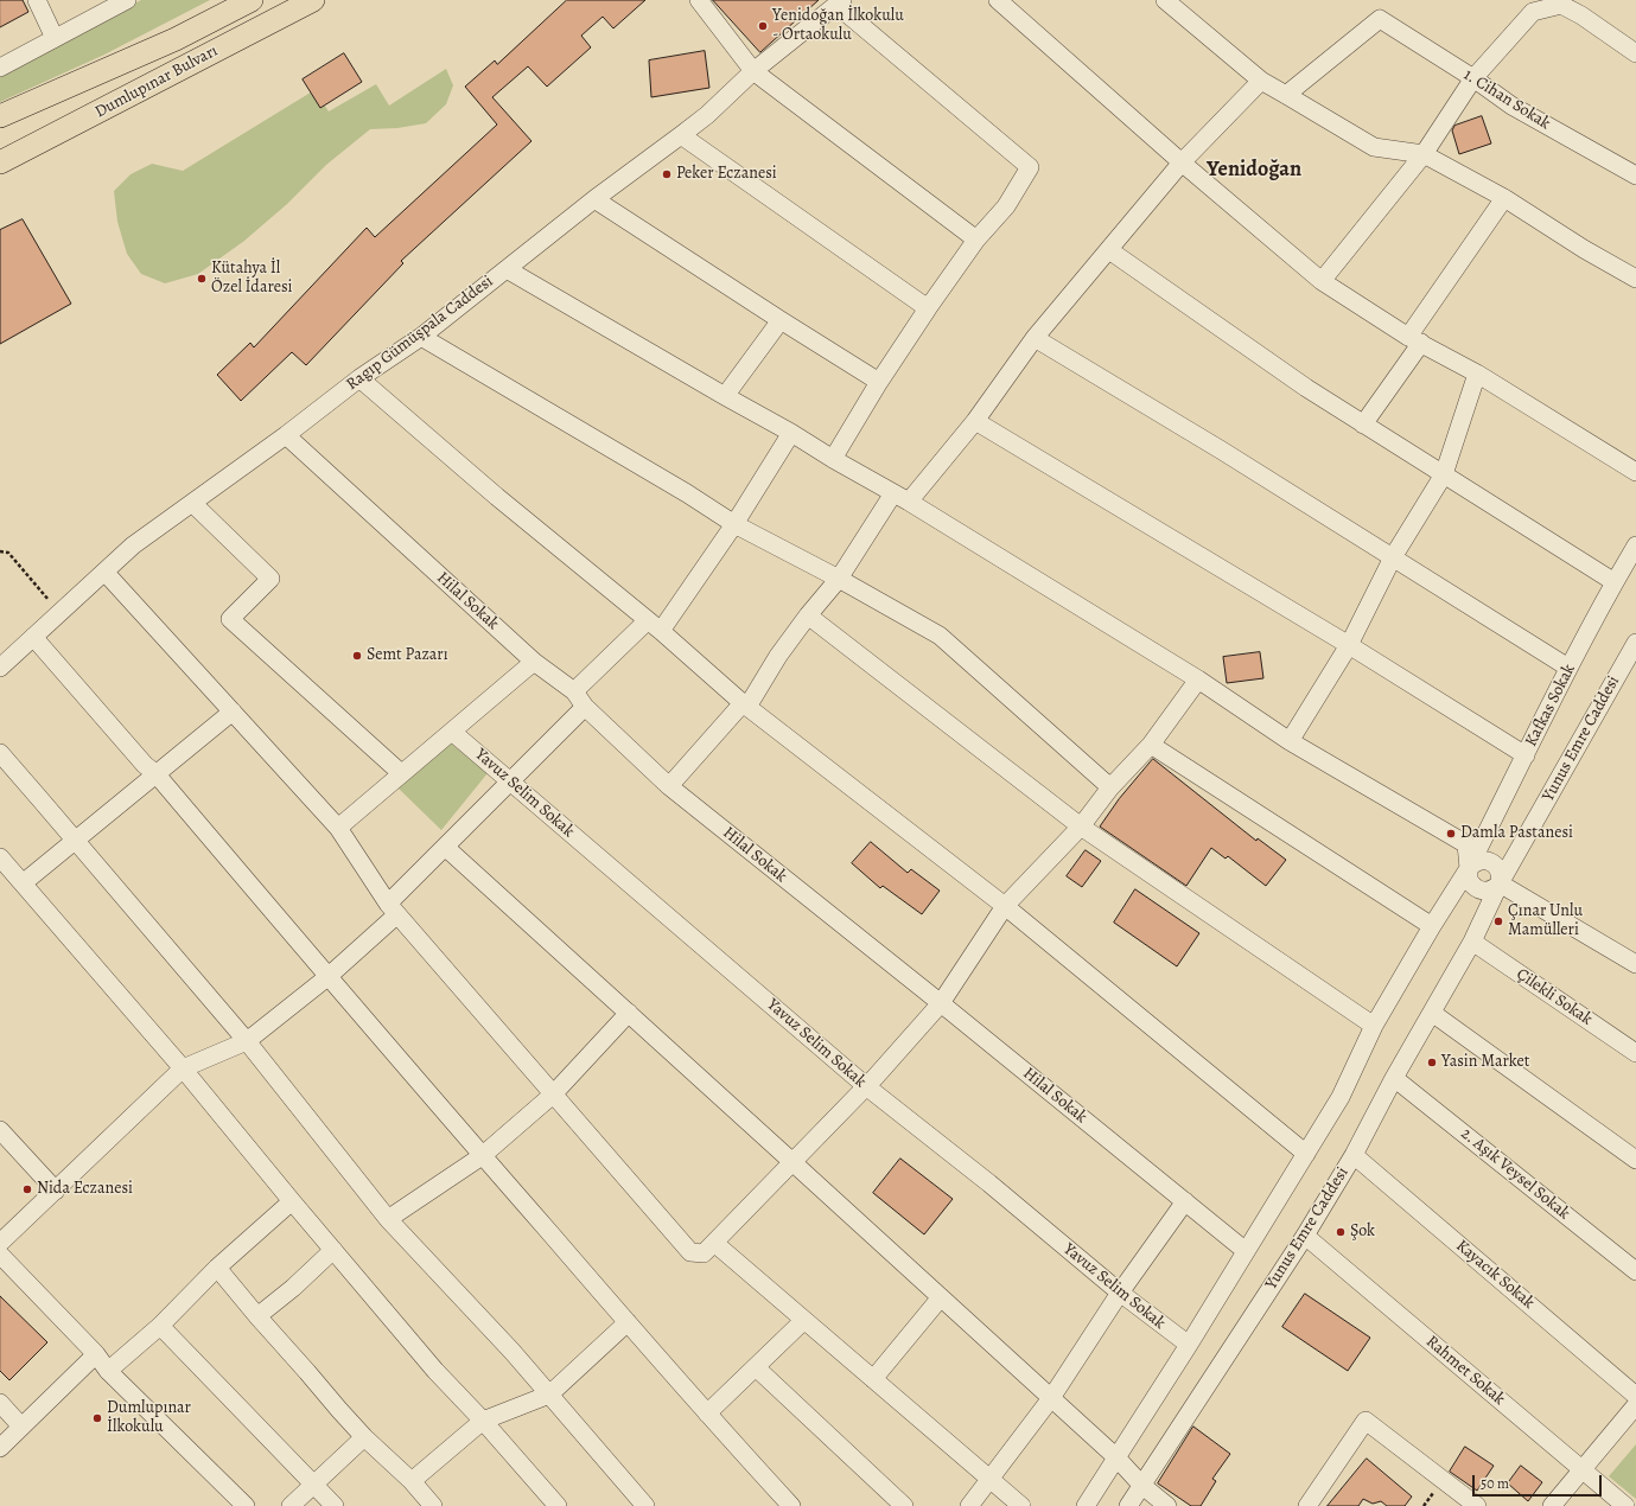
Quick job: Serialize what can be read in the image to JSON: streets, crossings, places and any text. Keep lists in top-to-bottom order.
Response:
{
  "streets": {
    "main road": ["Dumlupınar Bulvarı"],
    "street": [
      "1. Cihan Sokak",
      "Ragıp Gümüşpala Caddesi",
      "Hilal Sokak",
      "Kafkas Sokak",
      "Yunus Emre Caddesi",
      "Yavuz Selim Sokak",
      "Çilekli Sokak",
      "2. Aşık Veysel Sokak",
      "Kayacık Sokak",
      "Rahmet Sokak"
    ]
  },
  "crossings": [
    ["Ragıp Gümüşpala Caddesi", "Hilal Sokak"],
    ["Hilal Sokak", "Kafkas Sokak"],
    ["Kafkas Sokak", "Yavuz Selim Sokak"],
    ["Yunus Emre Caddesi", "Çilekli Sokak"],
    ["Yunus Emre Caddesi", "2. Aşık Veysel Sokak"],
    ["Yunus Emre Caddesi", "Kayacık Sokak"],
    ["Yunus Emre Caddesi", "Rahmet Sokak"]
  ],
  "districts": ["Yenidoğan"],
  "places": [
    "Yenidoğan İlkokulu - Ortaokulu",
    "Peker Eczanesi",
    "Kütahya İl Özel İdaresi",
    "Semt Pazarı",
    "Damla Pastanesi",
    "Çınar Unlu Mamülleri",
    "Yasin Market",
    "Nida Eczanesi",
    "Şok",
    "Dumlupınar İlkokulu"
  ],
  "scale_bar": "50 m"
}
